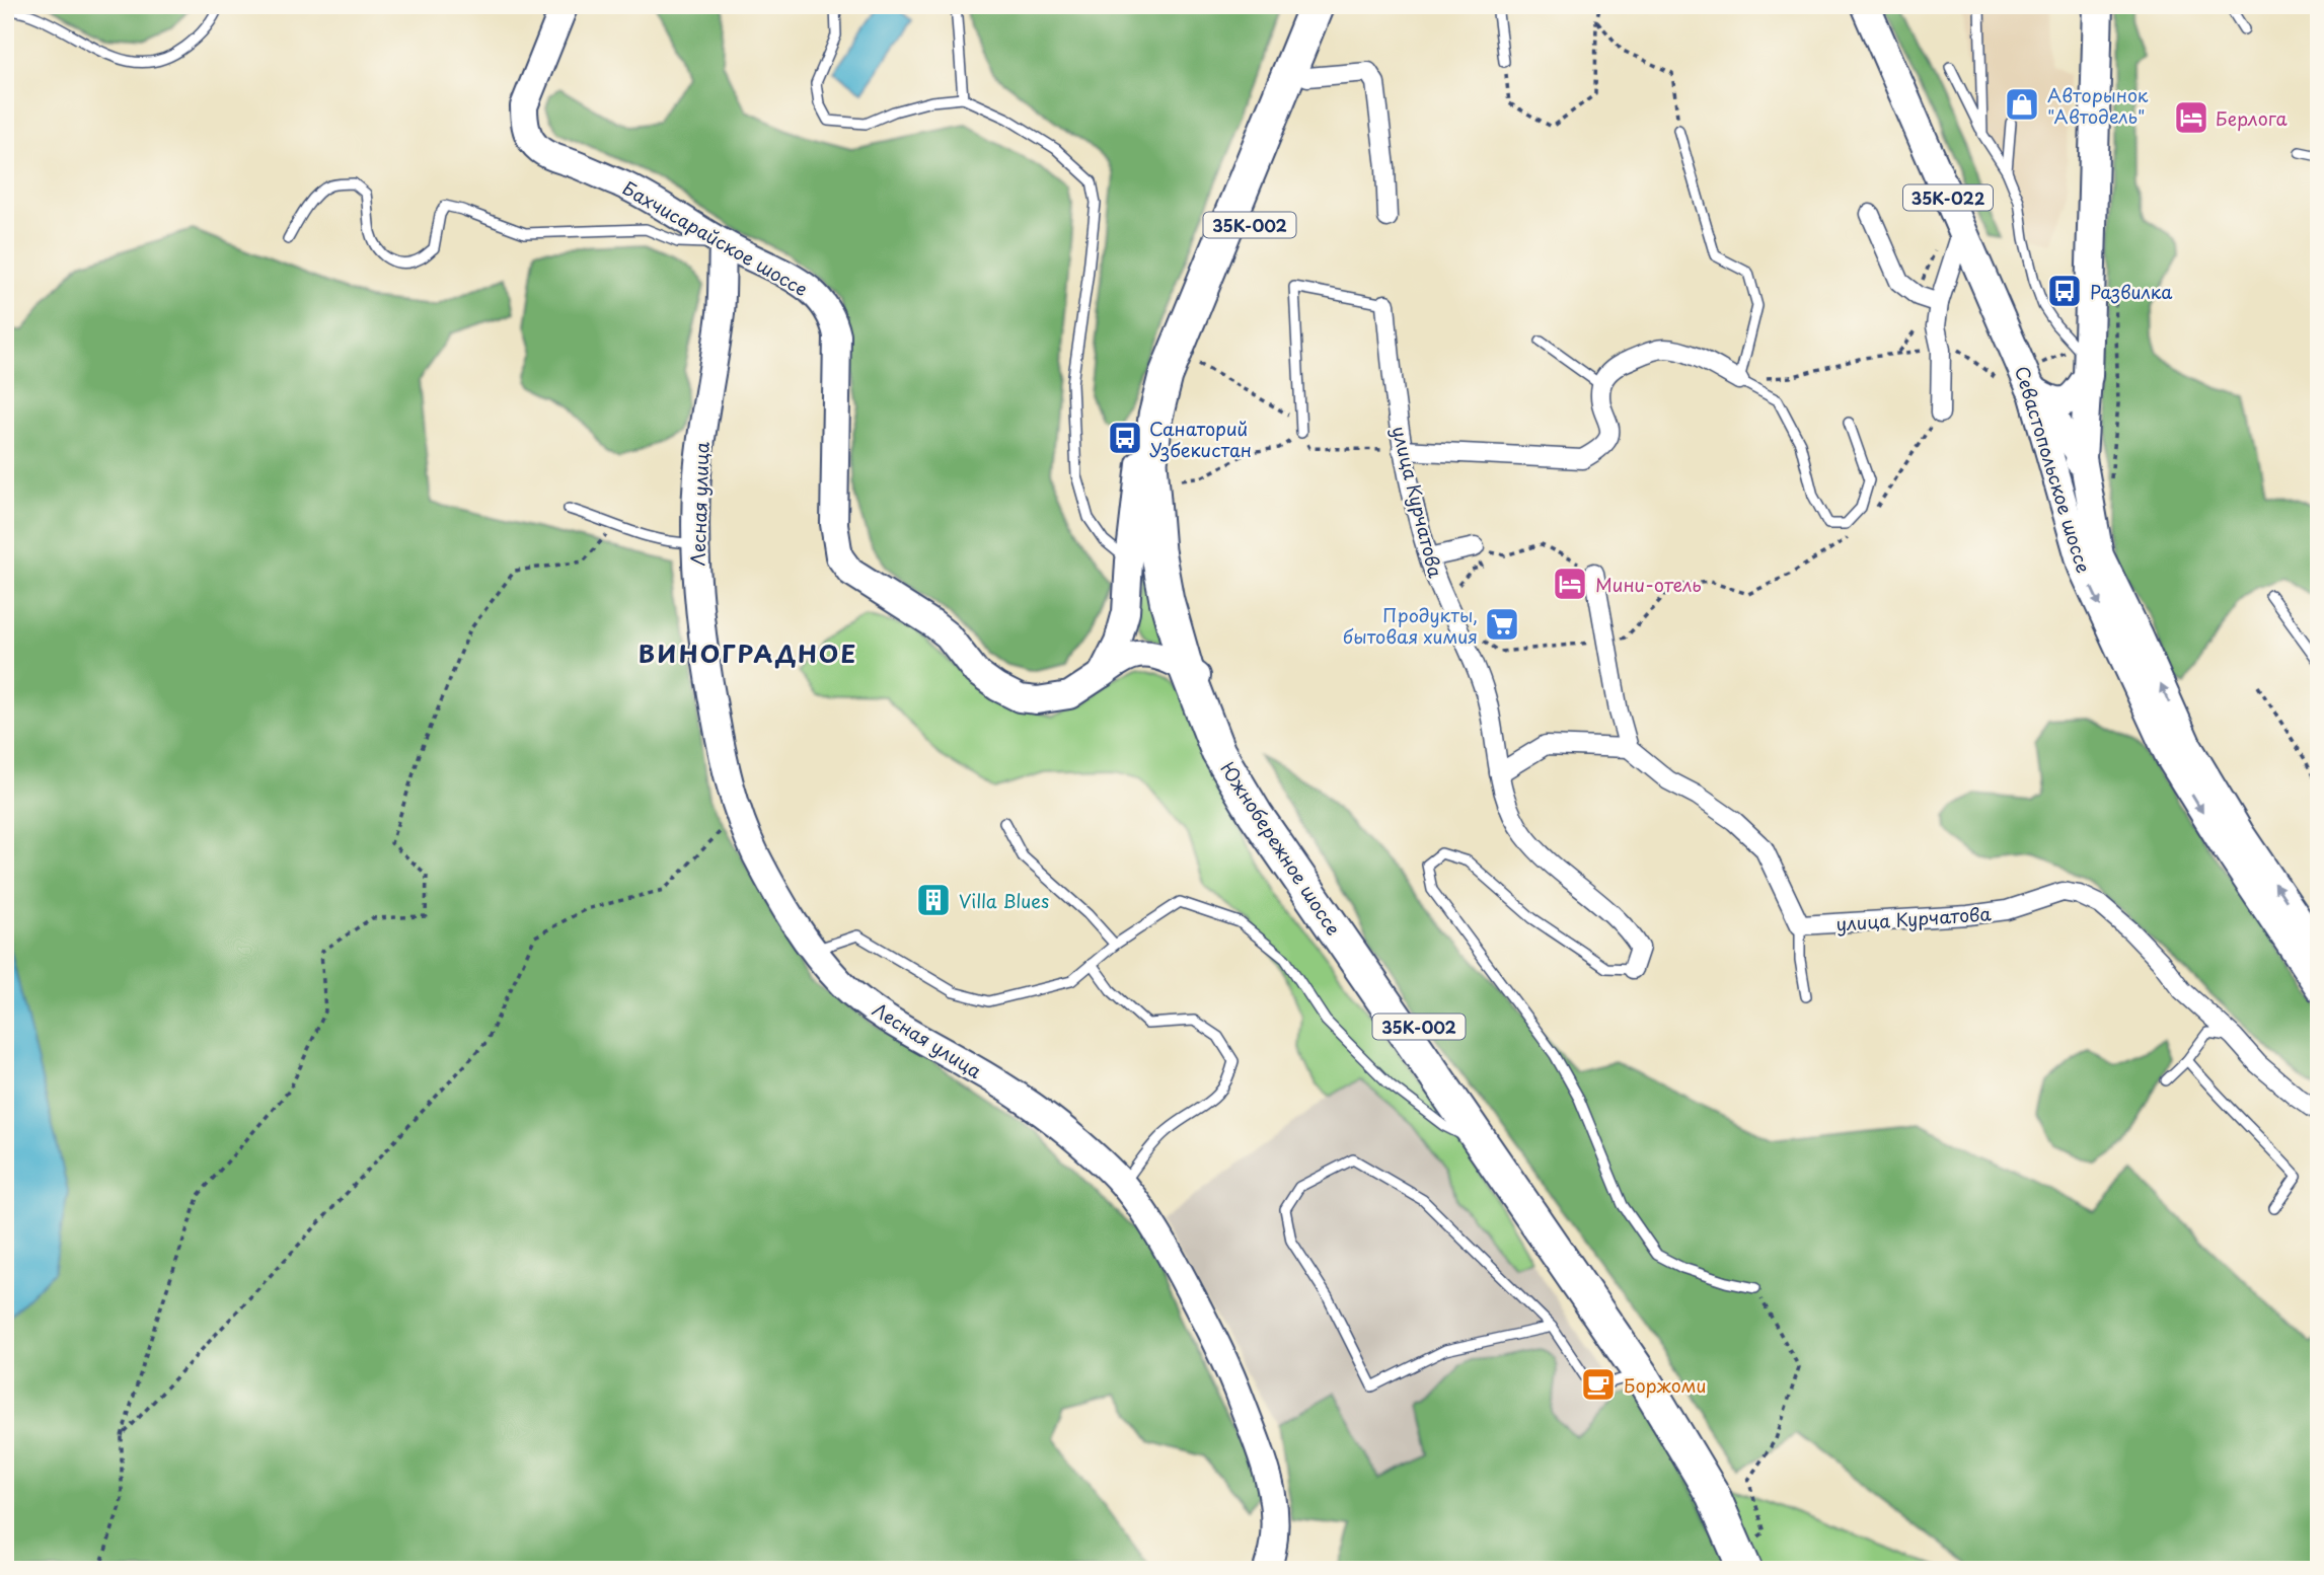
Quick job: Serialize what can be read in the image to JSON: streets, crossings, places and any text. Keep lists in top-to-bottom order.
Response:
{
  "streets": {
    "highway": ["35К-002", "Южнобережное шоссе"],
    "main road": [
      "35К-022",
      "Бахчисарайское шоссе",
      "Севастопольское шоссе",
      "Лесная улица"
    ],
    "street": ["улица Курчатова"]
  },
  "crossings": [
    ["Бахчисарайское шоссе", "Лесная улица"]
  ],
  "districts": ["ВИНОГРАДНОЕ"],
  "places": {
    "shop": ["Авторынок \"Автодель\""],
    "hotel": ["Берлога", "Мини-отель"],
    "bus stop": ["Развилка", "Санаторий Узбекистан"],
    "supermarket": ["Продукты, бытовая химия"],
    "building": ["Villa Blues"],
    "cafe": ["Боржоми"]
  }
}
